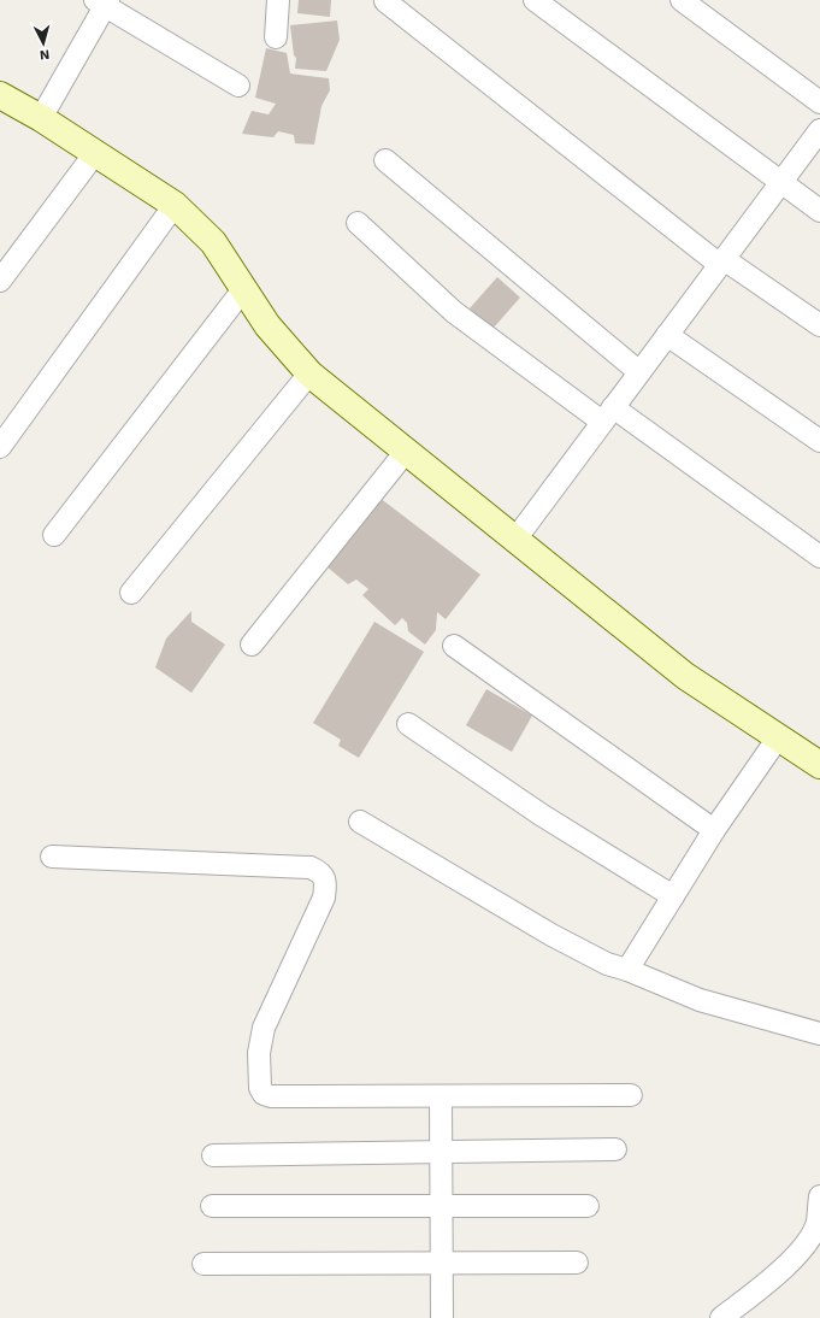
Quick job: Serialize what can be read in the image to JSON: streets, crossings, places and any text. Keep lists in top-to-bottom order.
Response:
{
  "north": "bottom"
}
